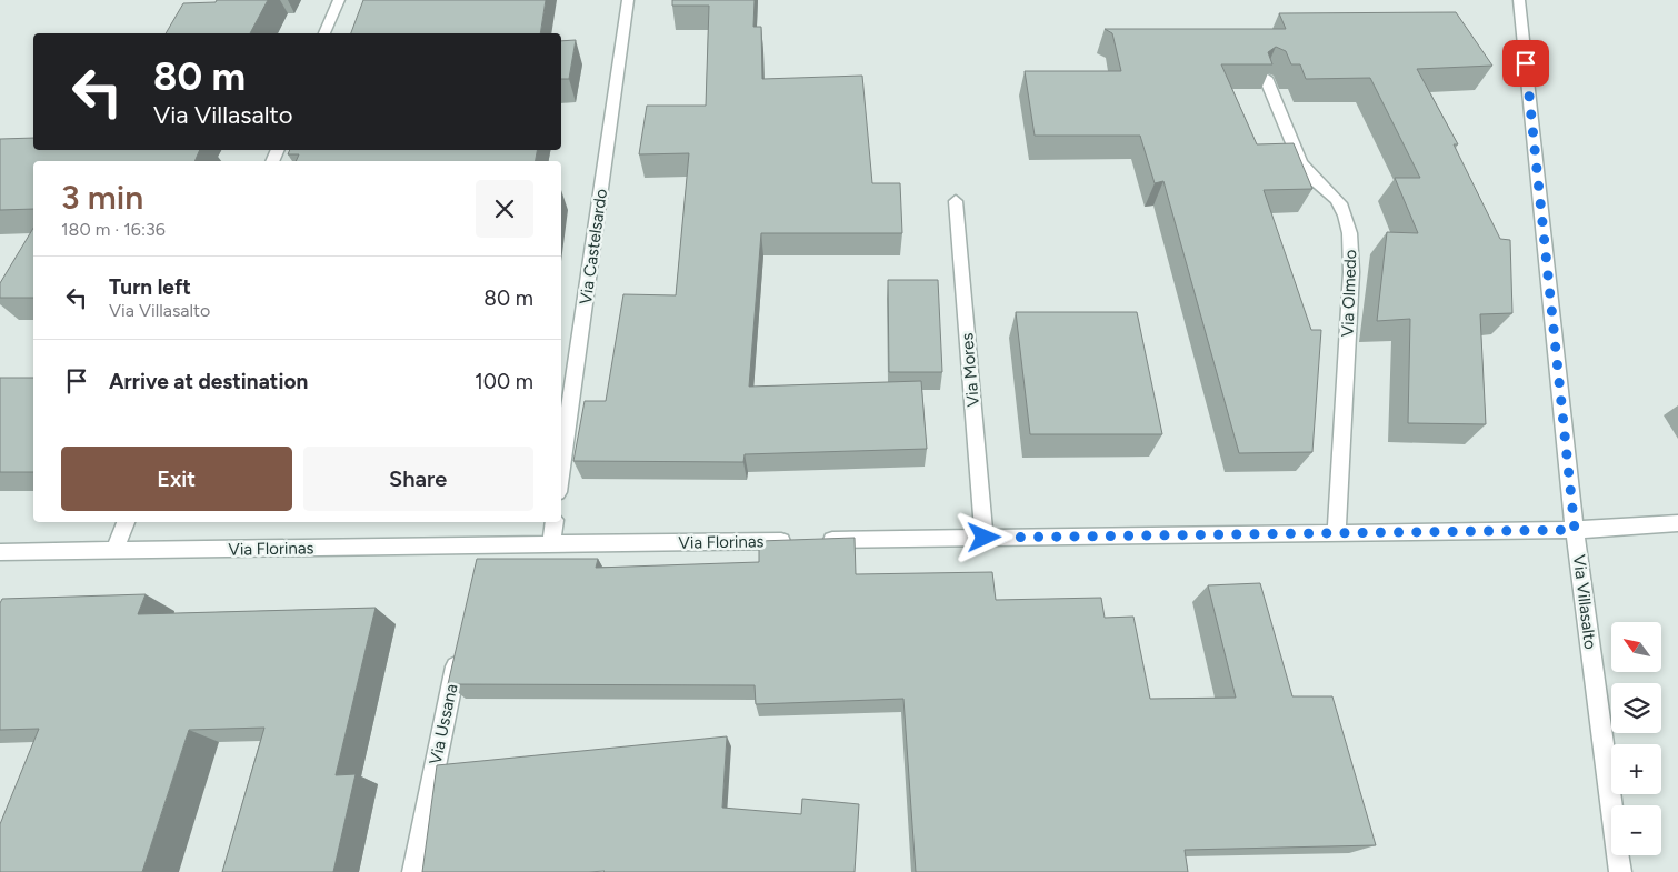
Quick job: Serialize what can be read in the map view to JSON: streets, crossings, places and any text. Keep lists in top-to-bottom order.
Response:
{
  "streets": {
    "street": [
      "Via Castelsardo",
      "Via Olmedo",
      "Via Mores",
      "Via Florinas",
      "Via Villasalto",
      "Via Ussana"
    ]
  },
  "north": "top left",
  "page": {
    "turn": ["80 m", "Via Villasalto"],
    "heading": ["3 min", "180 m · 16:36"],
    "list": [
      {
        "name": "Turn left",
        "note": "Via Villasalto",
        "value": "80 m"
      },
      {
        "name": "Arrive at destination",
        "value": "100 m"
      }
    ],
    "buttons": ["Exit", "Share"],
    "map_buttons": ["+", "−"]
  }
}
